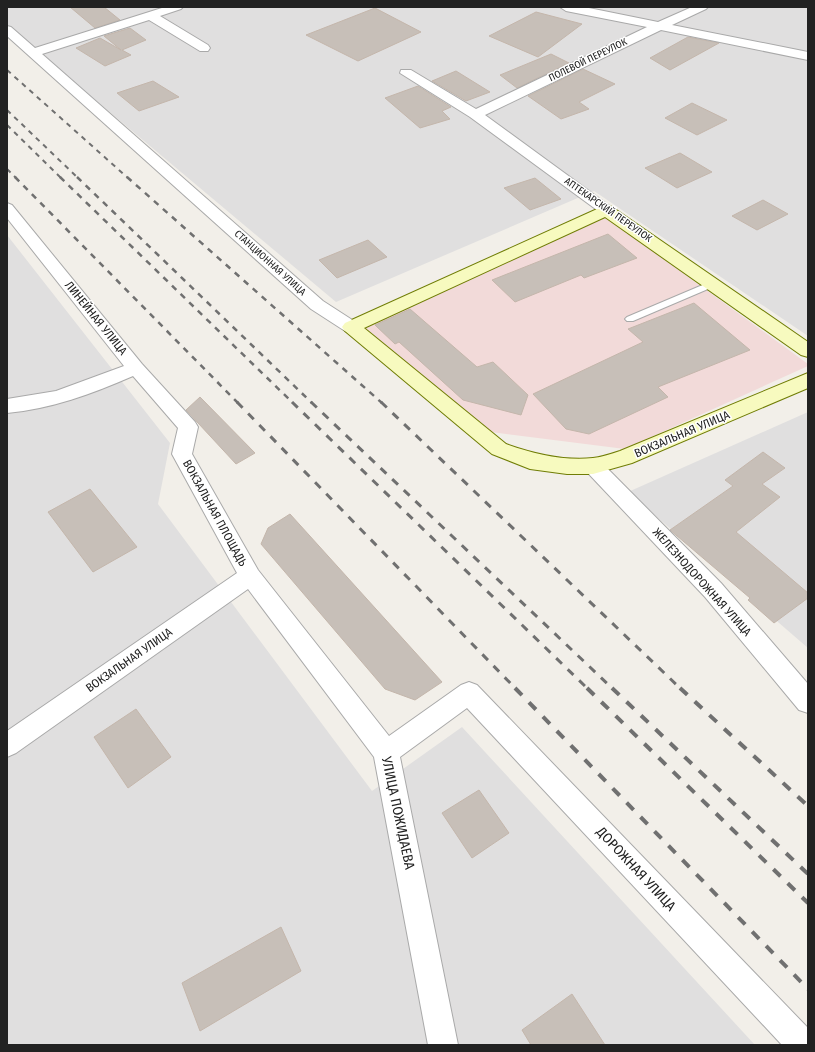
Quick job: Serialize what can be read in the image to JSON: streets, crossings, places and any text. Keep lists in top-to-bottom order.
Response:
{
  "streets": {
    "street": [
      "ПОЛЕВОЙ ПЕРЕУЛОК",
      "АПТЕКАРСКИЙ ПЕРЕУЛОК",
      "СТАНЦИОННАЯ УЛИЦА",
      "ЛИНЕЙНАЯ УЛИЦА",
      "ВОКЗАЛЬНАЯ УЛИЦА",
      "ВОКЗАЛЬНАЯ ПЛОЩАДЬ",
      "ЖЕЛЕЗНОДОРОЖНАЯ УЛИЦА",
      "УЛИЦА ПОЖИДАЕВА",
      "ДОРОЖНАЯ УЛИЦА"
    ]
  },
  "crossings": [
    ["ПОЛЕВОЙ ПЕРЕУЛОК", "АПТЕКАРСКИЙ ПЕРЕУЛОК"],
    ["СТАНЦИОННАЯ УЛИЦА", "ВОКЗАЛЬНАЯ УЛИЦА"],
    ["ЛИНЕЙНАЯ УЛИЦА", "ВОКЗАЛЬНАЯ ПЛОЩАДЬ"],
    ["ВОКЗАЛЬНАЯ УЛИЦА", "ВОКЗАЛЬНАЯ ПЛОЩАДЬ"],
    ["ВОКЗАЛЬНАЯ УЛИЦА", "ЖЕЛЕЗНОДОРОЖНАЯ УЛИЦА"],
    ["ВОКЗАЛЬНАЯ УЛИЦА", "УЛИЦА ПОЖИДАЕВА"],
    ["ВОКЗАЛЬНАЯ ПЛОЩАДЬ", "УЛИЦА ПОЖИДАЕВА"],
    ["УЛИЦА ПОЖИДАЕВА", "ДОРОЖНАЯ УЛИЦА"]
  ]
}
